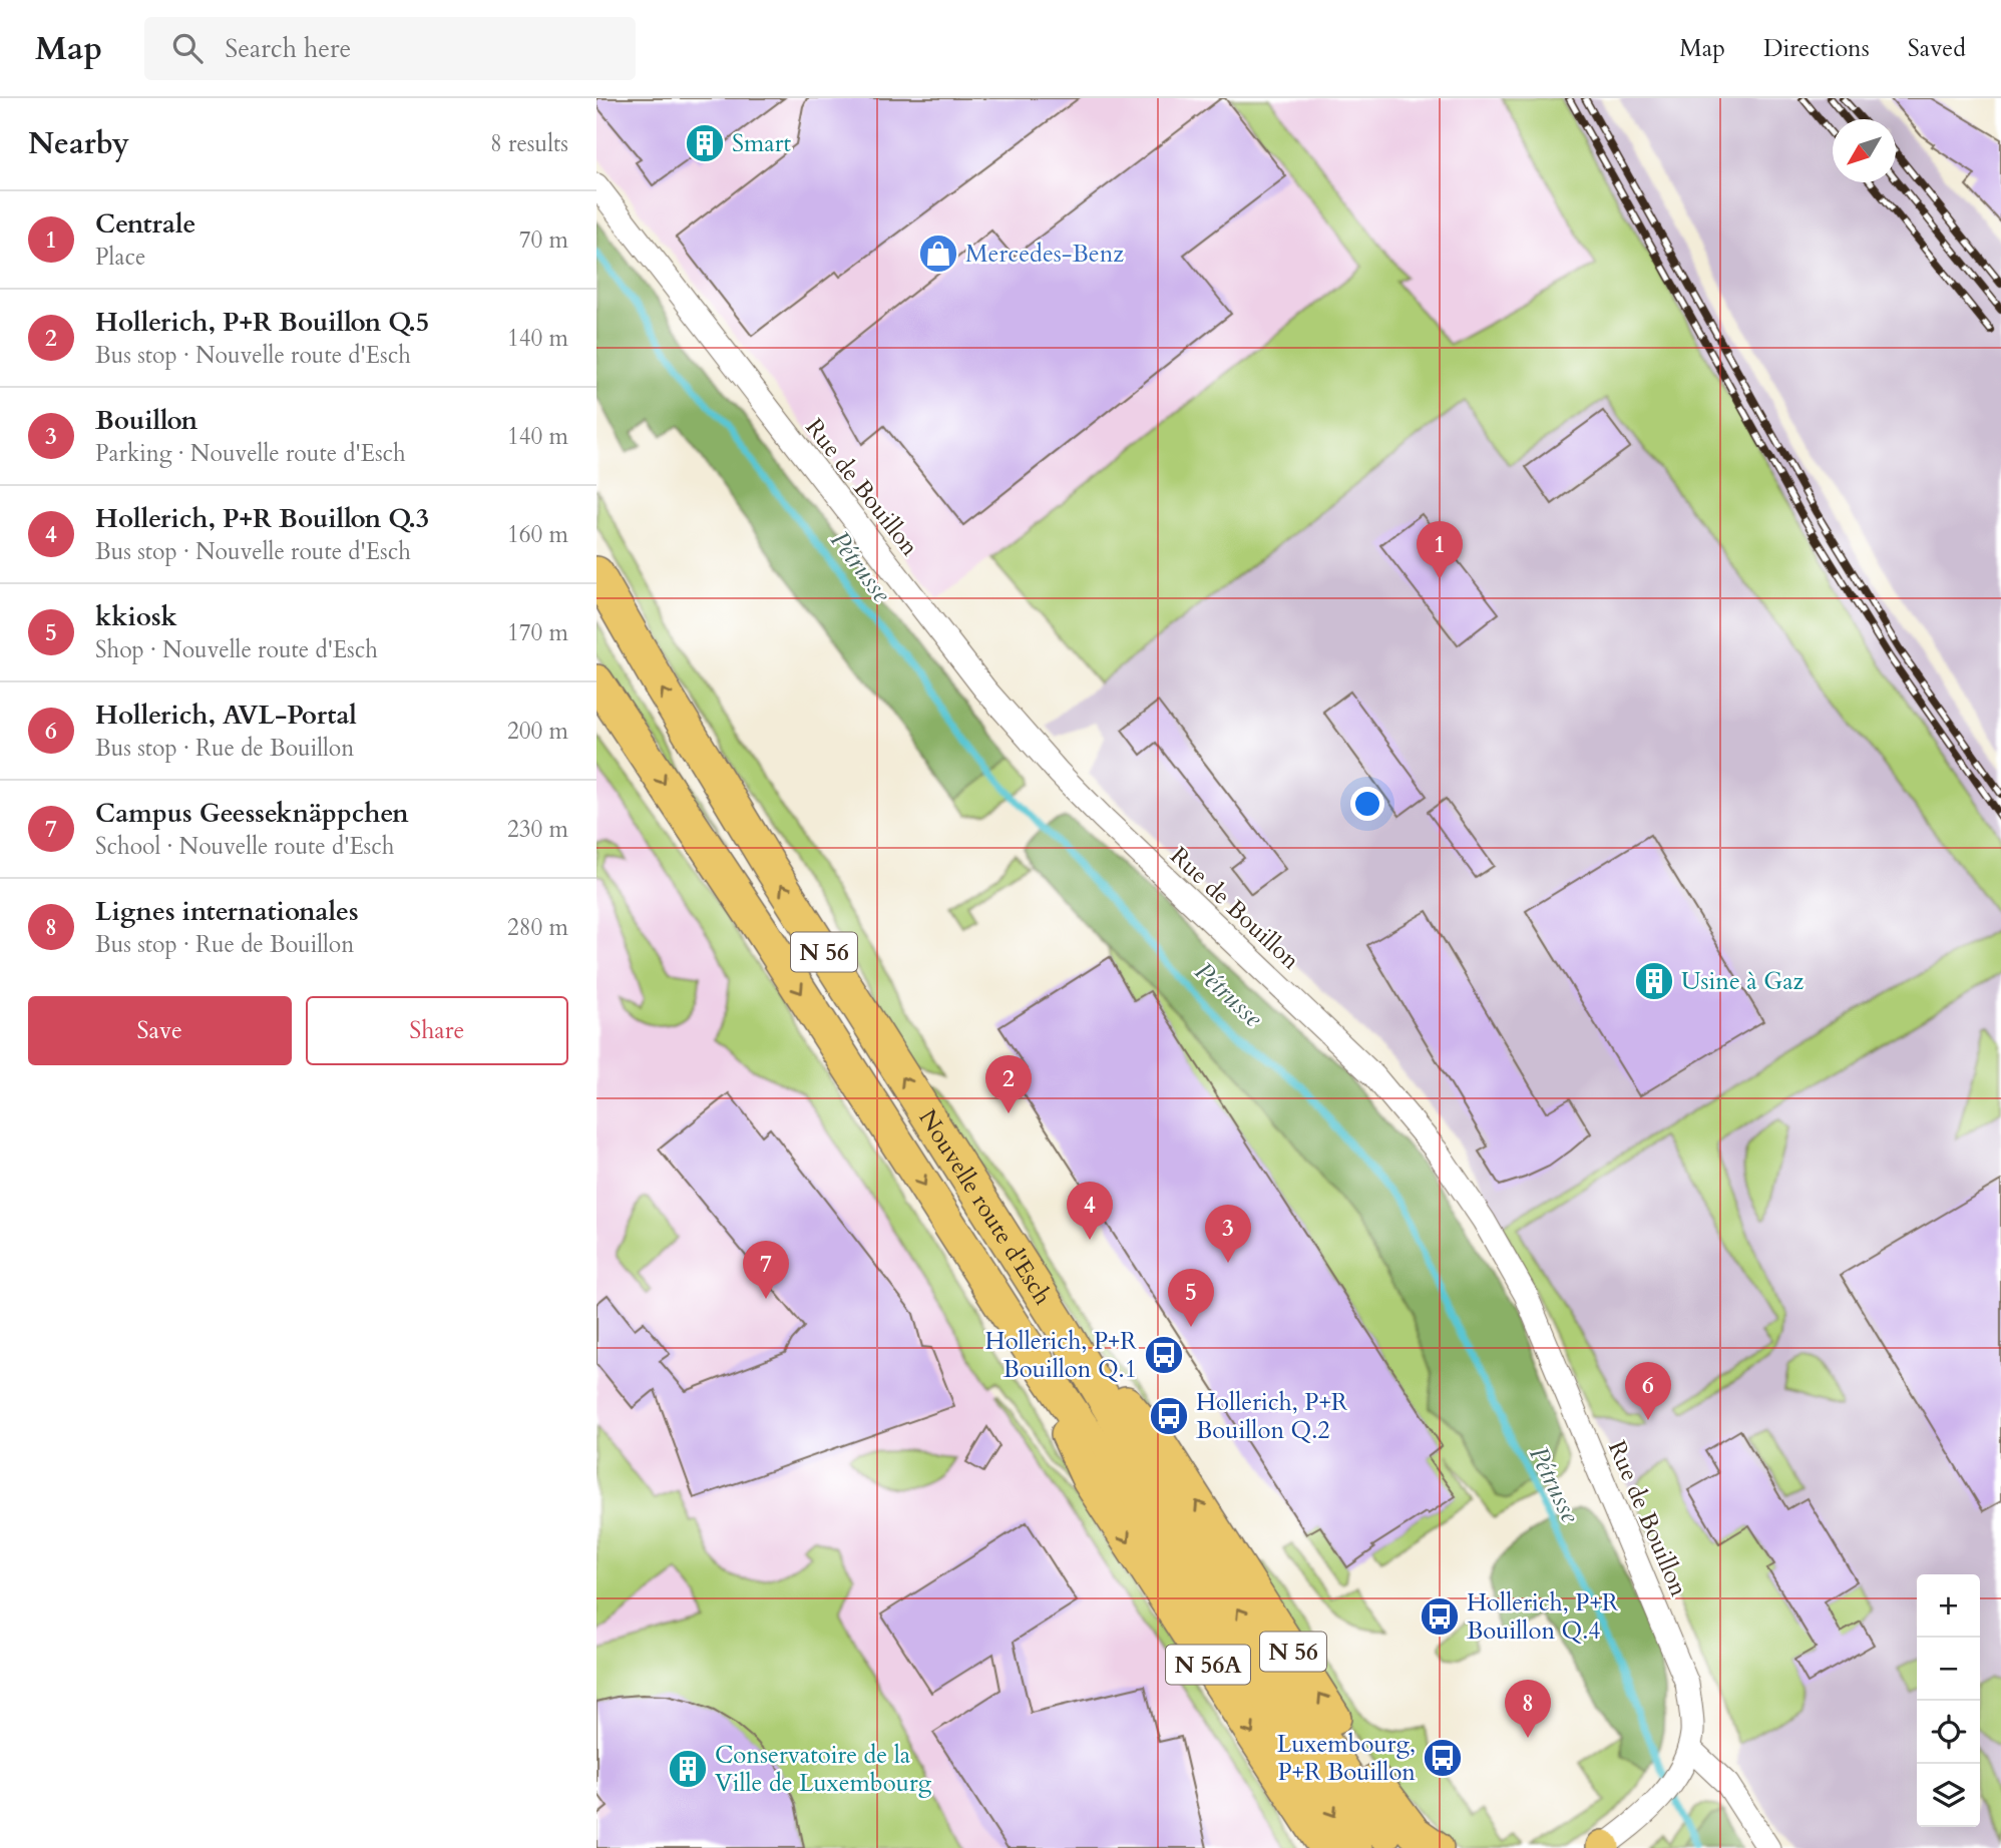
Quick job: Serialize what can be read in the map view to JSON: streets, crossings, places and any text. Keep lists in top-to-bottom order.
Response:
{
  "streets": {
    "highway": ["N 56", "Nouvelle route d'Esch", "N 56A"],
    "street": ["Rue de Bouillon"]
  },
  "crossings": [
    ["N 56", "Nouvelle route d'Esch"],
    ["Nouvelle route d'Esch", "N 56A"]
  ],
  "water": ["Pétrusse"],
  "places": {
    "building": ["Smart", "Usine à Gaz", "Conservatoire de la Ville de Luxembourg"],
    "shop": ["Mercedes-Benz"],
    "bus stop": [
      "Hollerich, P+R Bouillon Q.1",
      "Hollerich, P+R Bouillon Q.2",
      "Hollerich, P+R Bouillon Q.4",
      "Luxembourg, P+R Bouillon"
    ]
  },
  "north": "bottom left",
  "page": {
    "header": "Map",
    "search": "Search here",
    "nav": ["Map", "Directions", "Saved"],
    "heading": ["Nearby", "8 results"],
    "list": [
      {
        "mark": "1",
        "name": "Centrale",
        "note": "Place",
        "value": "70 m"
      },
      {
        "mark": "2",
        "name": "Hollerich, P+R Bouillon Q.5",
        "note": "Bus stop · Nouvelle route d'Esch",
        "value": "140 m"
      },
      {
        "mark": "3",
        "name": "Bouillon",
        "note": "Parking · Nouvelle route d'Esch",
        "value": "140 m"
      },
      {
        "mark": "4",
        "name": "Hollerich, P+R Bouillon Q.3",
        "note": "Bus stop · Nouvelle route d'Esch",
        "value": "160 m"
      },
      {
        "mark": "5",
        "name": "kkiosk",
        "note": "Shop · Nouvelle route d'Esch",
        "value": "170 m"
      },
      {
        "mark": "6",
        "name": "Hollerich, AVL-Portal",
        "note": "Bus stop · Rue de Bouillon",
        "value": "200 m"
      },
      {
        "mark": "7",
        "name": "Campus Geesseknäppchen",
        "note": "School · Nouvelle route d'Esch",
        "value": "230 m"
      },
      {
        "mark": "8",
        "name": "Lignes internationales",
        "note": "Bus stop · Rue de Bouillon",
        "value": "280 m"
      }
    ],
    "pins": [
      "1",
      "2",
      "4",
      "3",
      "7",
      "5",
      "6",
      "8"
    ],
    "buttons": ["Save", "Share"],
    "map_buttons": ["+", "−"]
  }
}
